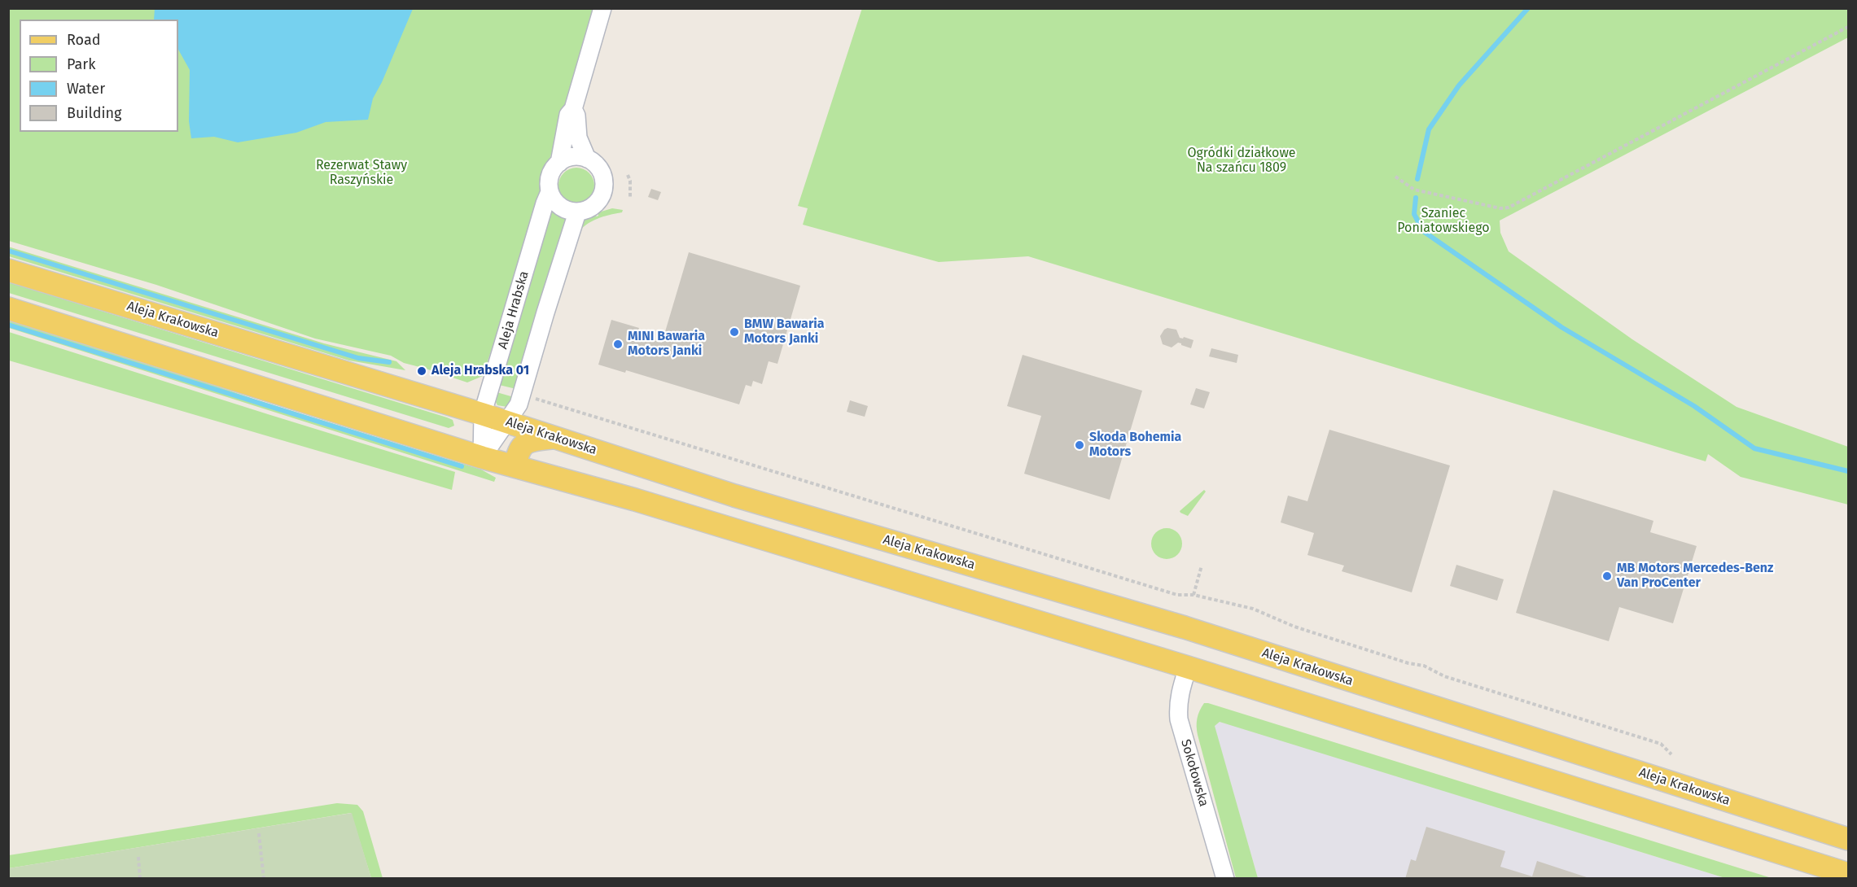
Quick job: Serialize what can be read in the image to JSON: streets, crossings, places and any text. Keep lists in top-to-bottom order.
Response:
{
  "streets": {
    "main road": ["Aleja Krakowska"],
    "street": ["Aleja Hrabska", "Sokołowska"]
  },
  "crossings": [
    ["Aleja Hrabska", "Aleja Krakowska"]
  ],
  "parks": ["Ogródki działkowe Na szańcu 1809", "Rezerwat Stawy Raszyńskie", "Szaniec Poniatowskiego"],
  "places": [
    "BMW Bawaria Motors Janki",
    "MINI Bawaria Motors Janki",
    "Aleja Hrabska 01",
    "Skoda Bohemia Motors",
    "MB Motors Mercedes-Benz Van ProCenter"
  ],
  "legend": [
    "Road",
    "Park",
    "Water",
    "Building"
  ]
}
